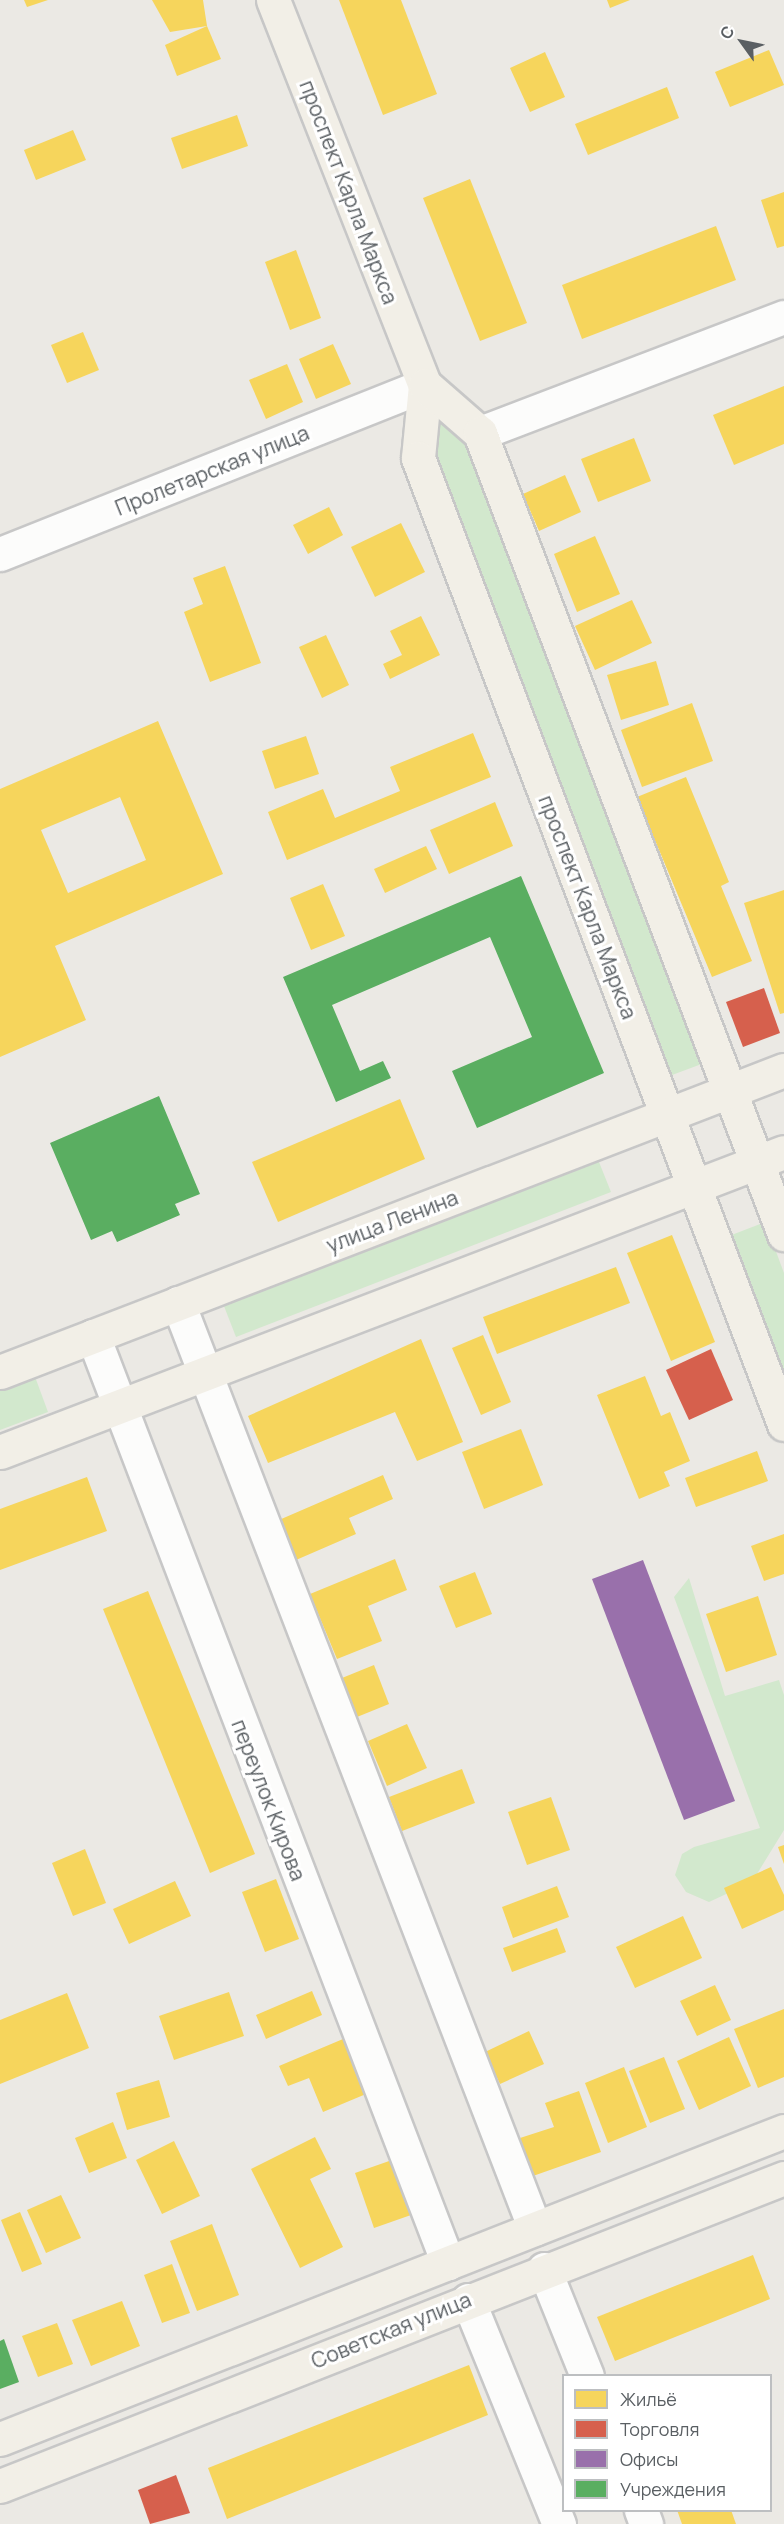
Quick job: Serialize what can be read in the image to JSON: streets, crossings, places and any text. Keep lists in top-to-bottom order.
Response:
{
  "streets": {
    "main road": ["проспект Карла Маркса", "улица Ленина", "Советская улица"],
    "street": ["Пролетарская улица", "переулок Кирова"]
  },
  "crossings": [
    ["проспект Карла Маркса", "Пролетарская улица"],
    ["проспект Карла Маркса", "улица Ленина"],
    ["улица Ленина", "переулок Кирова"],
    ["переулок Кирова", "Советская улица"]
  ],
  "legend": [
    "Жильё",
    "Торговля",
    "Офисы",
    "Учреждения"
  ],
  "north": "top left"
}
